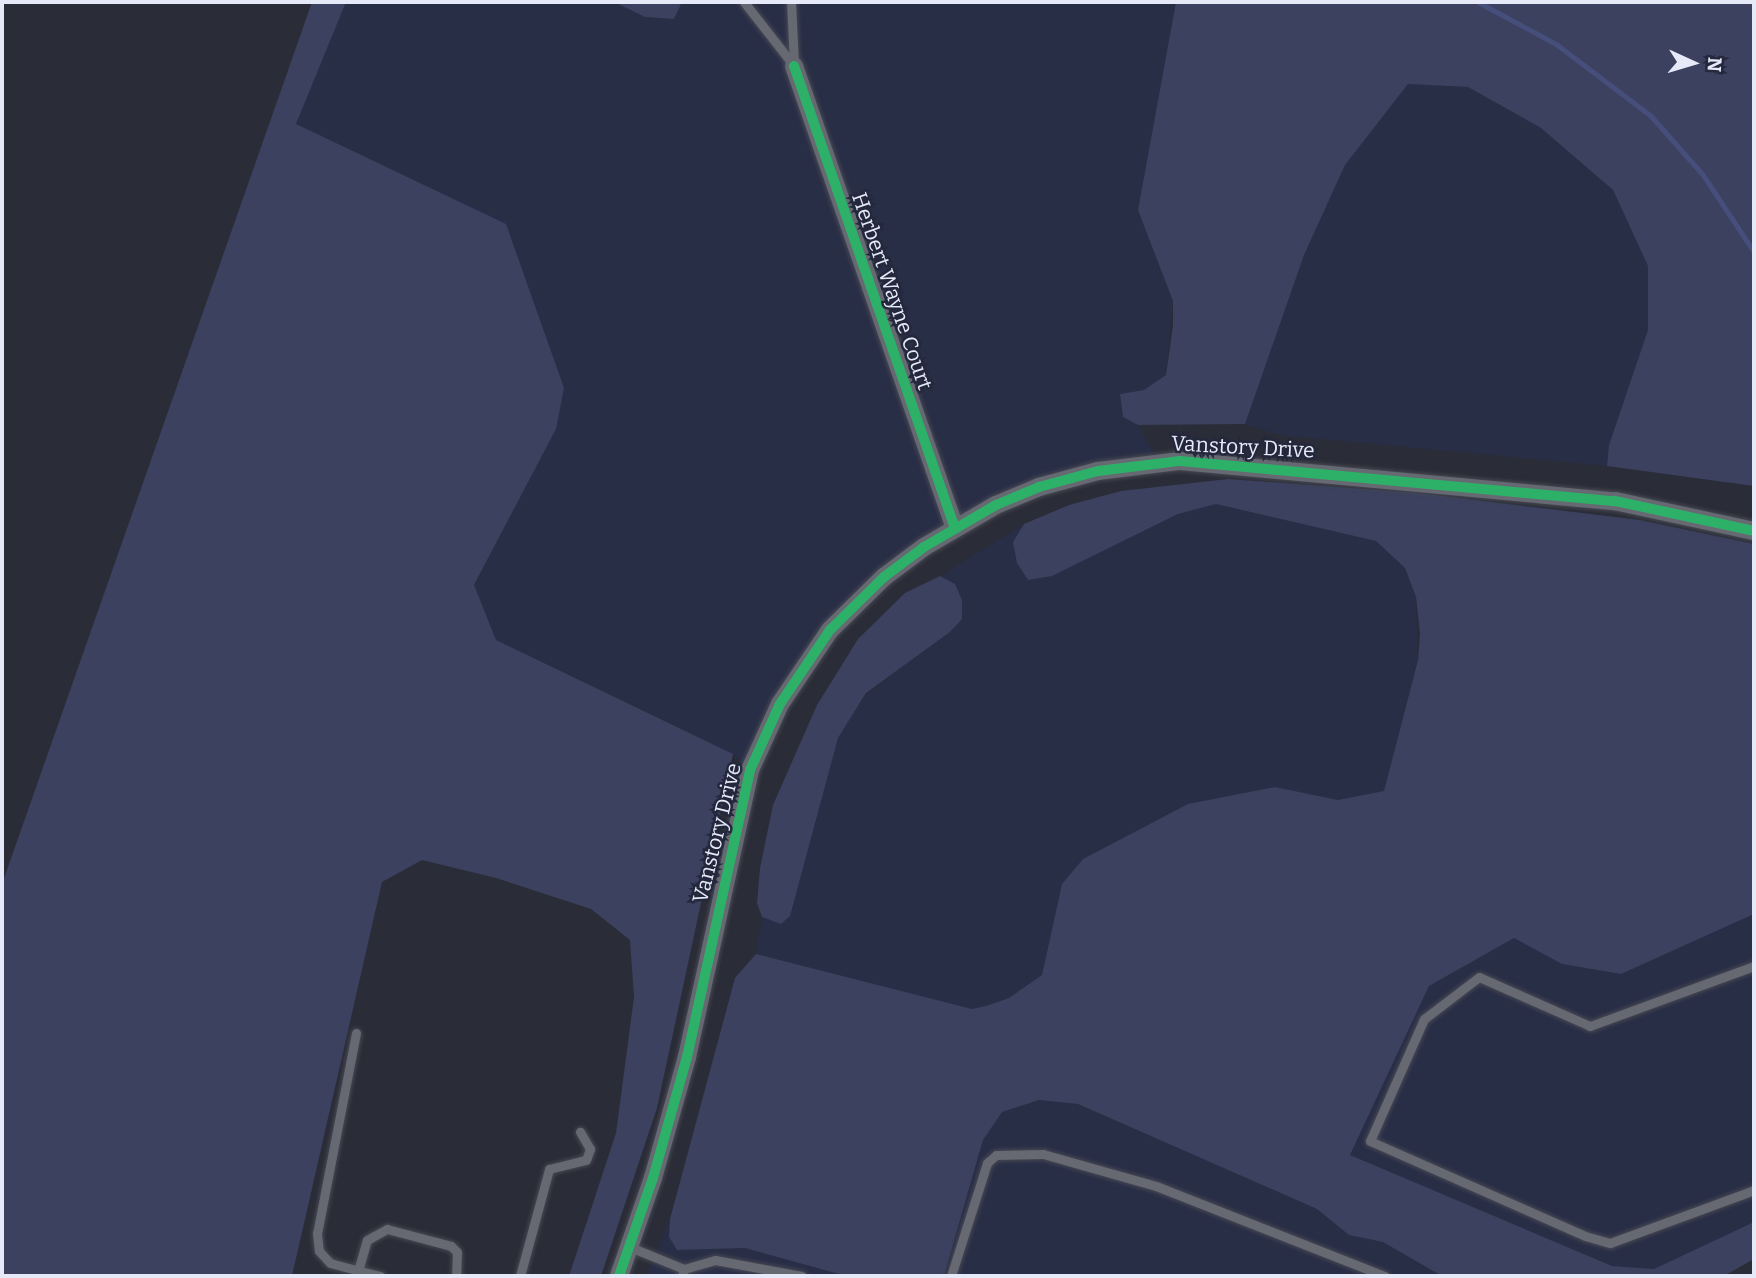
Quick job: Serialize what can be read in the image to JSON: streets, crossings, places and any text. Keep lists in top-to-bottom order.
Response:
{
  "streets": {
    "street": ["Herbert Wayne Court", "Vanstory Drive"]
  },
  "crossings": [
    ["Herbert Wayne Court", "Vanstory Drive"]
  ],
  "north": "right"
}
